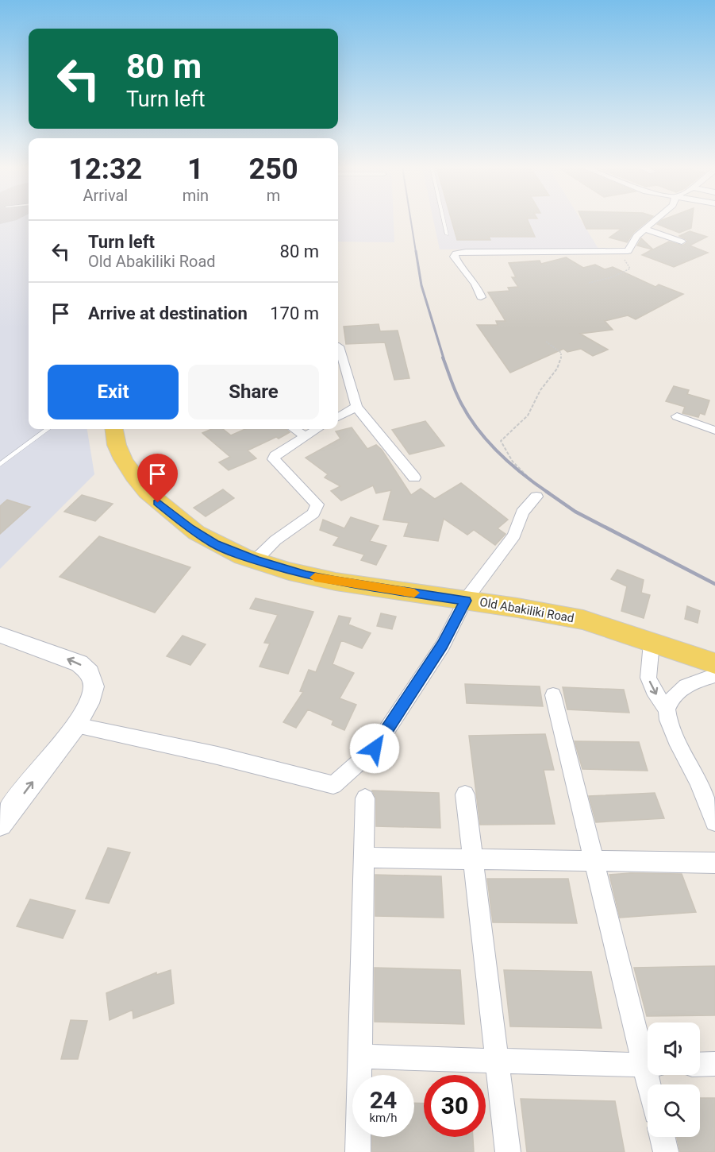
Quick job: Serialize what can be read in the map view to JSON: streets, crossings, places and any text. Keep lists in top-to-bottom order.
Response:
{
  "streets": {
    "main road": ["Old Abakiliki Road"]
  },
  "page": {
    "turn": ["80 m", "Turn left"],
    "eta": [
      "12:32",
      "Arrival",
      "1",
      "min",
      "250",
      "m"
    ],
    "list": [
      {
        "name": "Turn left",
        "note": "Old Abakiliki Road",
        "value": "80 m"
      },
      {
        "name": "Arrive at destination",
        "value": "170 m"
      }
    ],
    "buttons": ["Exit", "Share"],
    "speed": "24 km/h",
    "limit": "30"
  }
}
